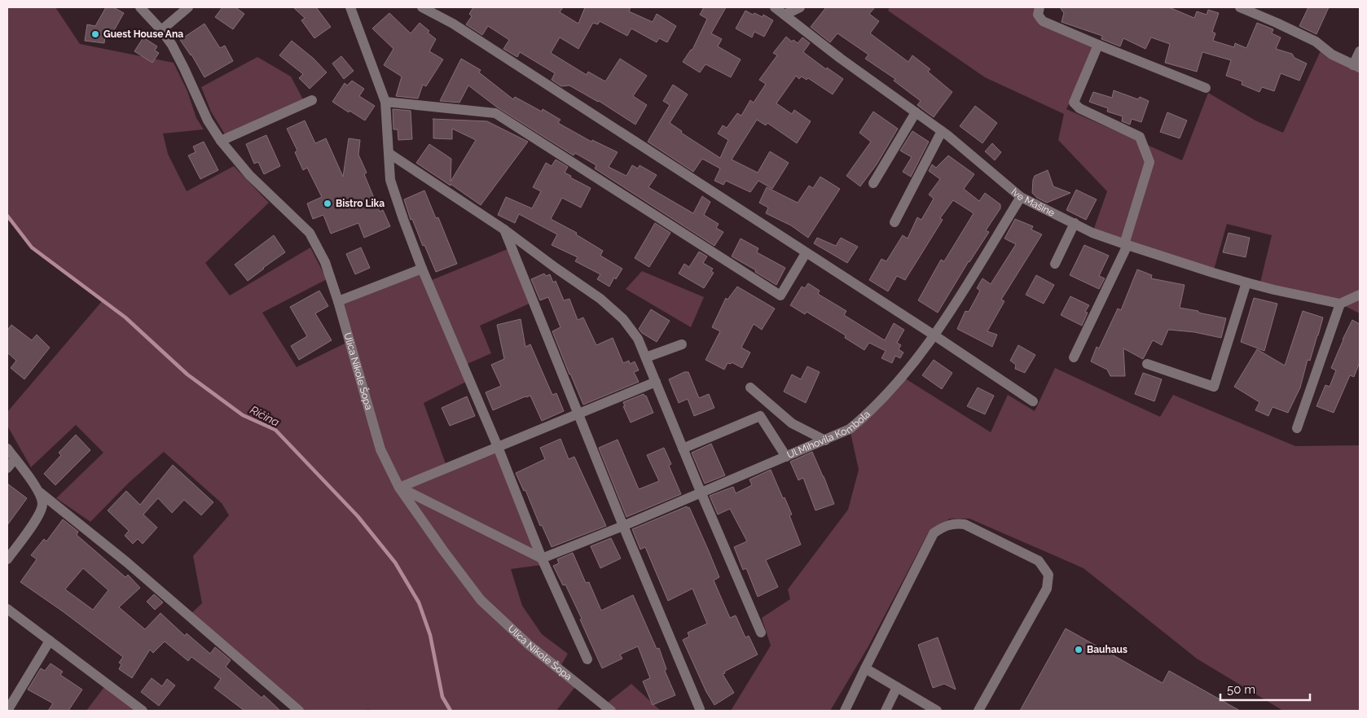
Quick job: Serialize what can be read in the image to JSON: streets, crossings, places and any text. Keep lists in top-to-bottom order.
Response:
{
  "streets": {
    "street": ["Ive Mašine", "Ulica Nikole Šopa", "Ul Mihovila Kombola"]
  },
  "crossings": [
    ["Ive Mašine", "Ul Mihovila Kombola"]
  ],
  "water": ["Ričina"],
  "places": ["Guest House Ana", "Bistro Lika", "Bauhaus"],
  "scale_bar": "50 m"
}
